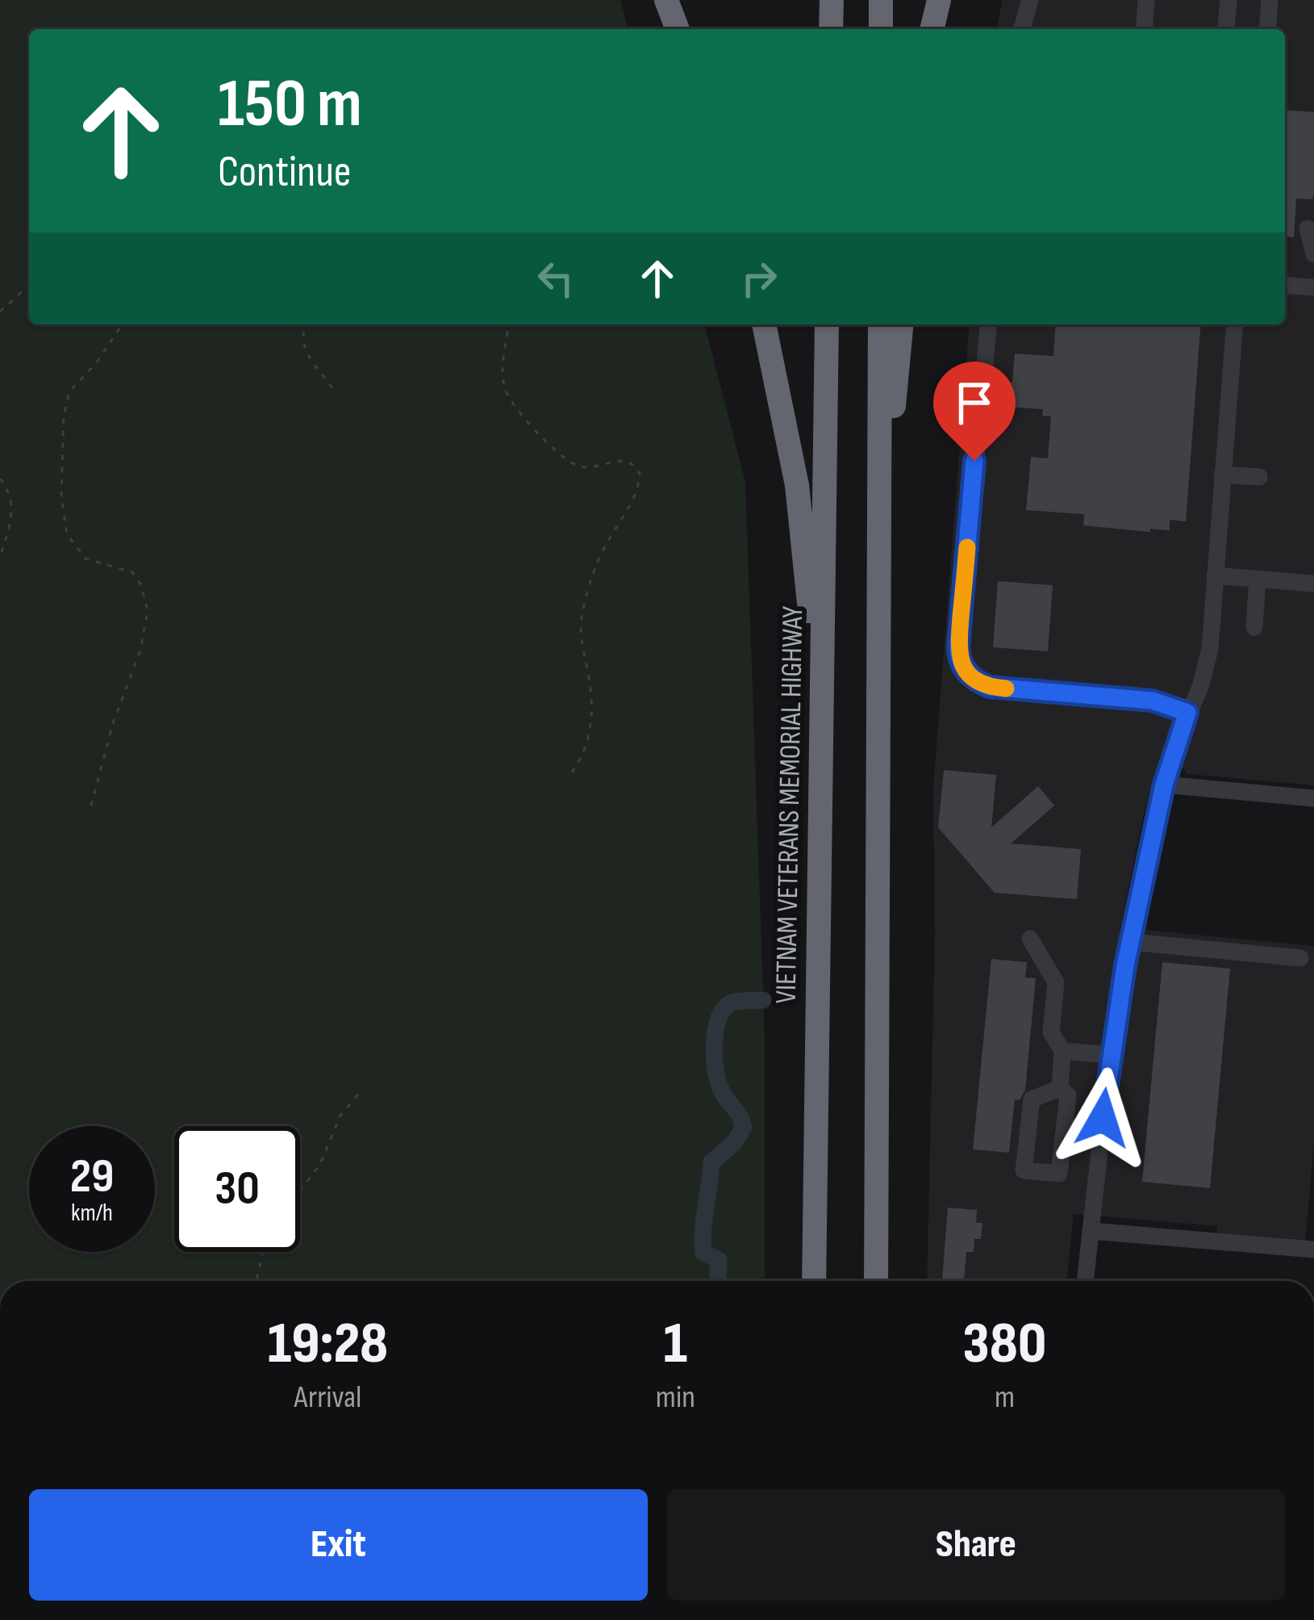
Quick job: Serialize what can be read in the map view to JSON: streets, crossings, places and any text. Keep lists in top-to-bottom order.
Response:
{
  "streets": {
    "highway": ["VIETNAM VETERANS MEMORIAL HIGHWAY"]
  },
  "page": {
    "turn": ["150 m", "Continue"],
    "speed": "29 km/h",
    "limit": "30",
    "eta": [
      "19:28",
      "Arrival",
      "1",
      "min",
      "380",
      "m"
    ],
    "buttons": ["Exit", "Share"]
  }
}
